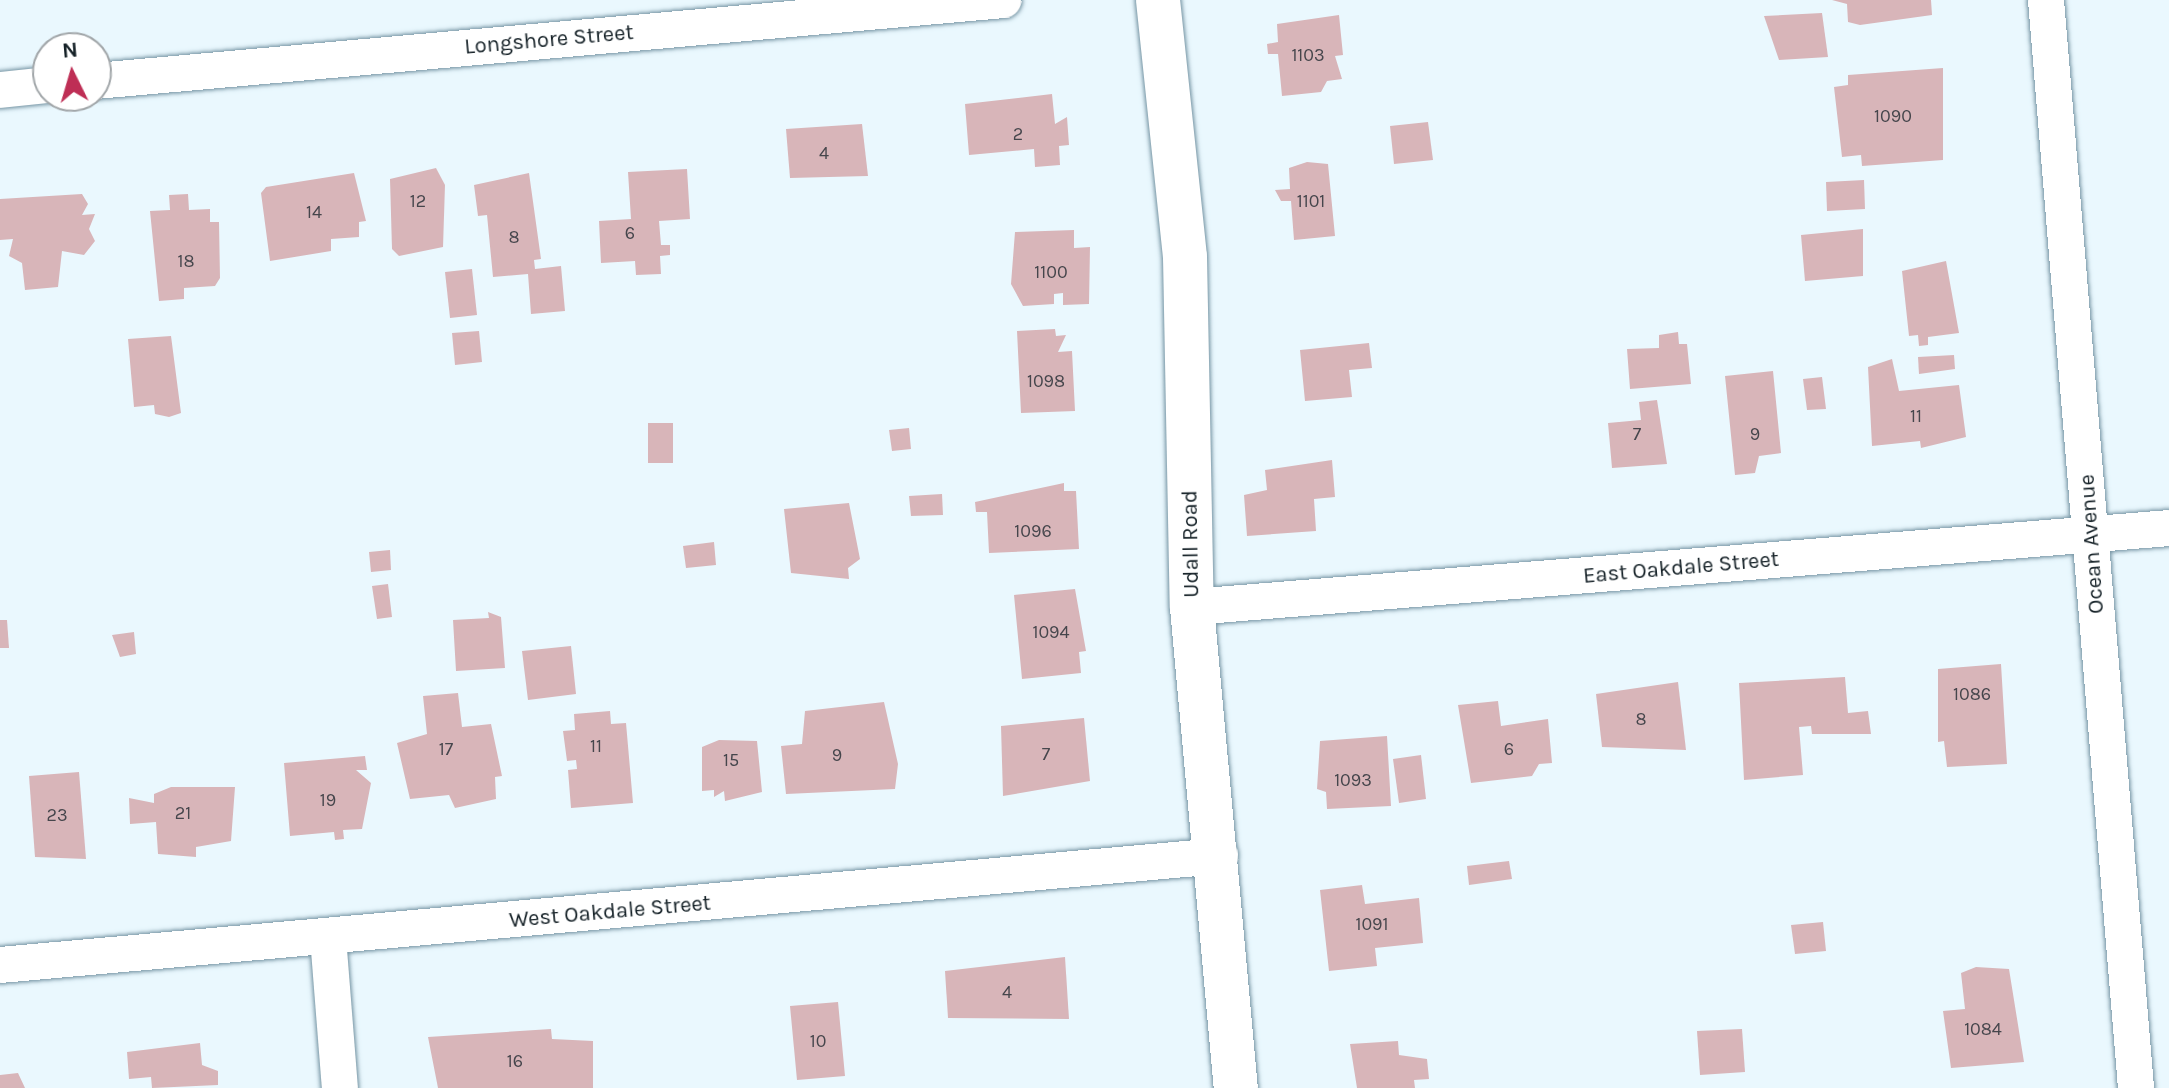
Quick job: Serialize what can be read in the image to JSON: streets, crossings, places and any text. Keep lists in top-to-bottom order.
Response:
{
  "streets": {
    "street": [
      "Longshore Street",
      "Udall Road",
      "Ocean Avenue",
      "East Oakdale Street",
      "West Oakdale Street"
    ]
  },
  "crossings": [
    ["Udall Road", "East Oakdale Street"],
    ["Udall Road", "West Oakdale Street"],
    ["Ocean Avenue", "East Oakdale Street"]
  ],
  "house_numbers": [
    "1103",
    "1090",
    "2",
    "4",
    "12",
    "1101",
    "14",
    "6",
    "8",
    "18",
    "1100",
    "1098",
    "11",
    "7",
    "9",
    "1096",
    "1094",
    "1086",
    "8",
    "11",
    "17",
    "6",
    "7",
    "9",
    "15",
    "1093",
    "19",
    "21",
    "23",
    "1091",
    "4",
    "1084",
    "10",
    "16"
  ],
  "north": "top"
}
